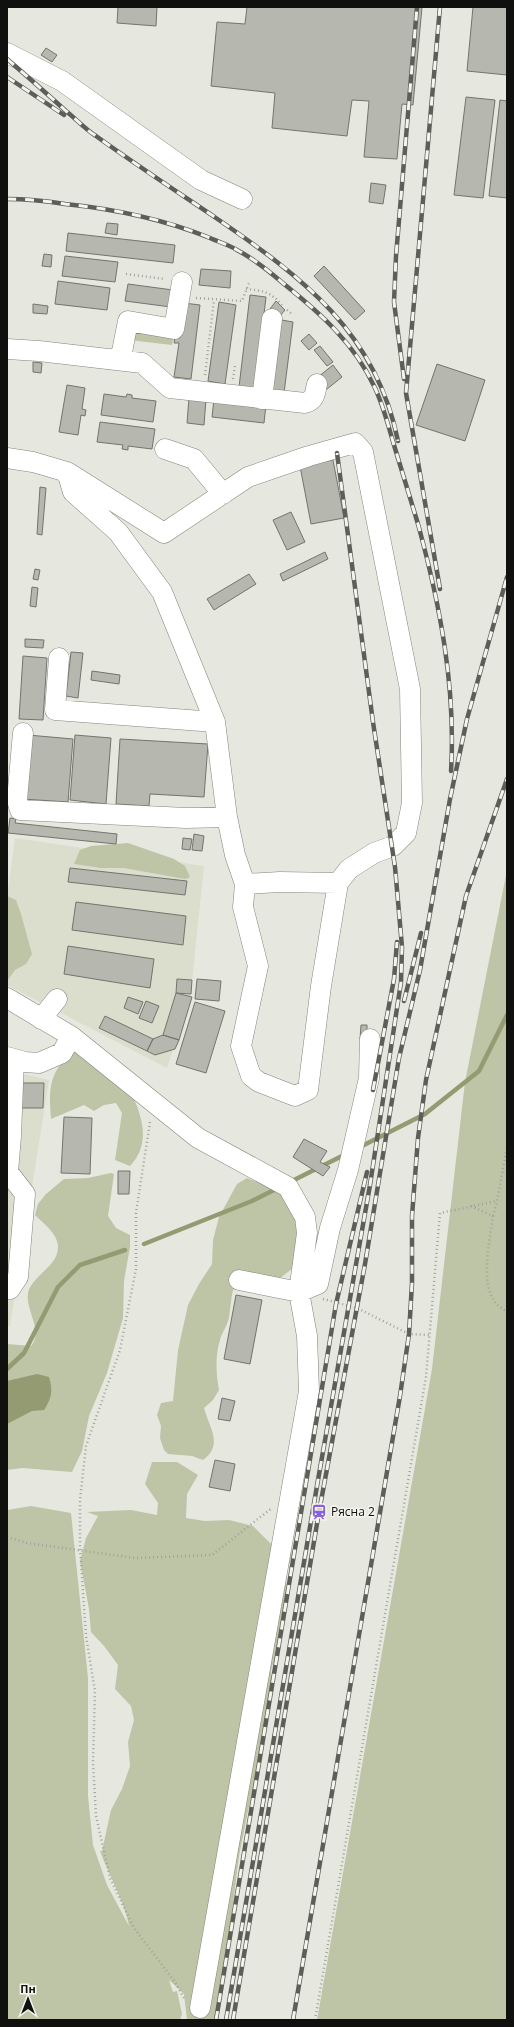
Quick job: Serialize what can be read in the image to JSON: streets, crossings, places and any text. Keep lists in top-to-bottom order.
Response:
{
  "places": {
    "station": ["Рясна 2"]
  },
  "north": "top"
}
